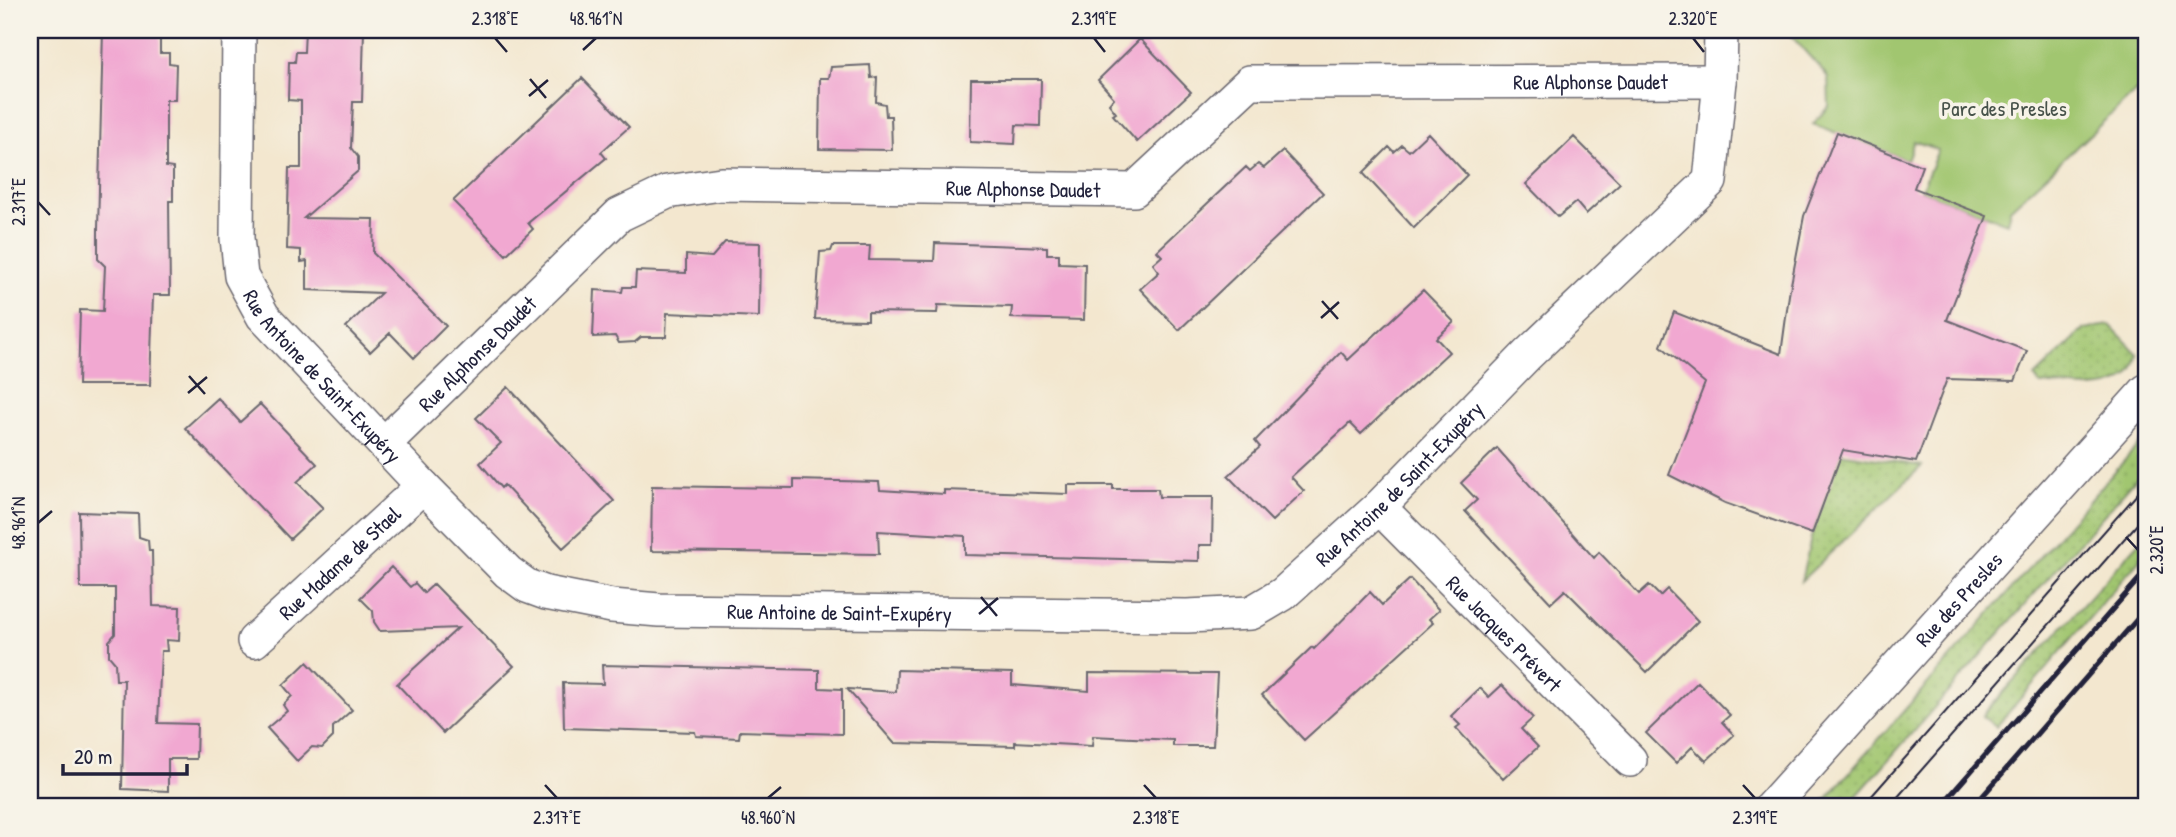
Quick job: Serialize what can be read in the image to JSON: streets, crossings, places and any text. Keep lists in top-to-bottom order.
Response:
{
  "streets": {
    "street": [
      "Rue Alphonse Daudet",
      "Rue Antoine de Saint-Exupéry",
      "Rue Madame de Stael",
      "Rue des Presles",
      "Rue Jacques Prévert"
    ]
  },
  "crossings": [
    ["Rue Alphonse Daudet", "Rue Antoine de Saint-Exupéry"],
    ["Rue Antoine de Saint-Exupéry", "Rue Madame de Stael"],
    ["Rue Antoine de Saint-Exupéry", "Rue Jacques Prévert"]
  ],
  "parks": ["Parc des Presles"],
  "scale_bar": "20 m",
  "coordinates": [
    "2.318°E",
    "48.961°N",
    "2.319°E",
    "2.320°E",
    "2.317°E",
    "48.960°N"
  ]
}
